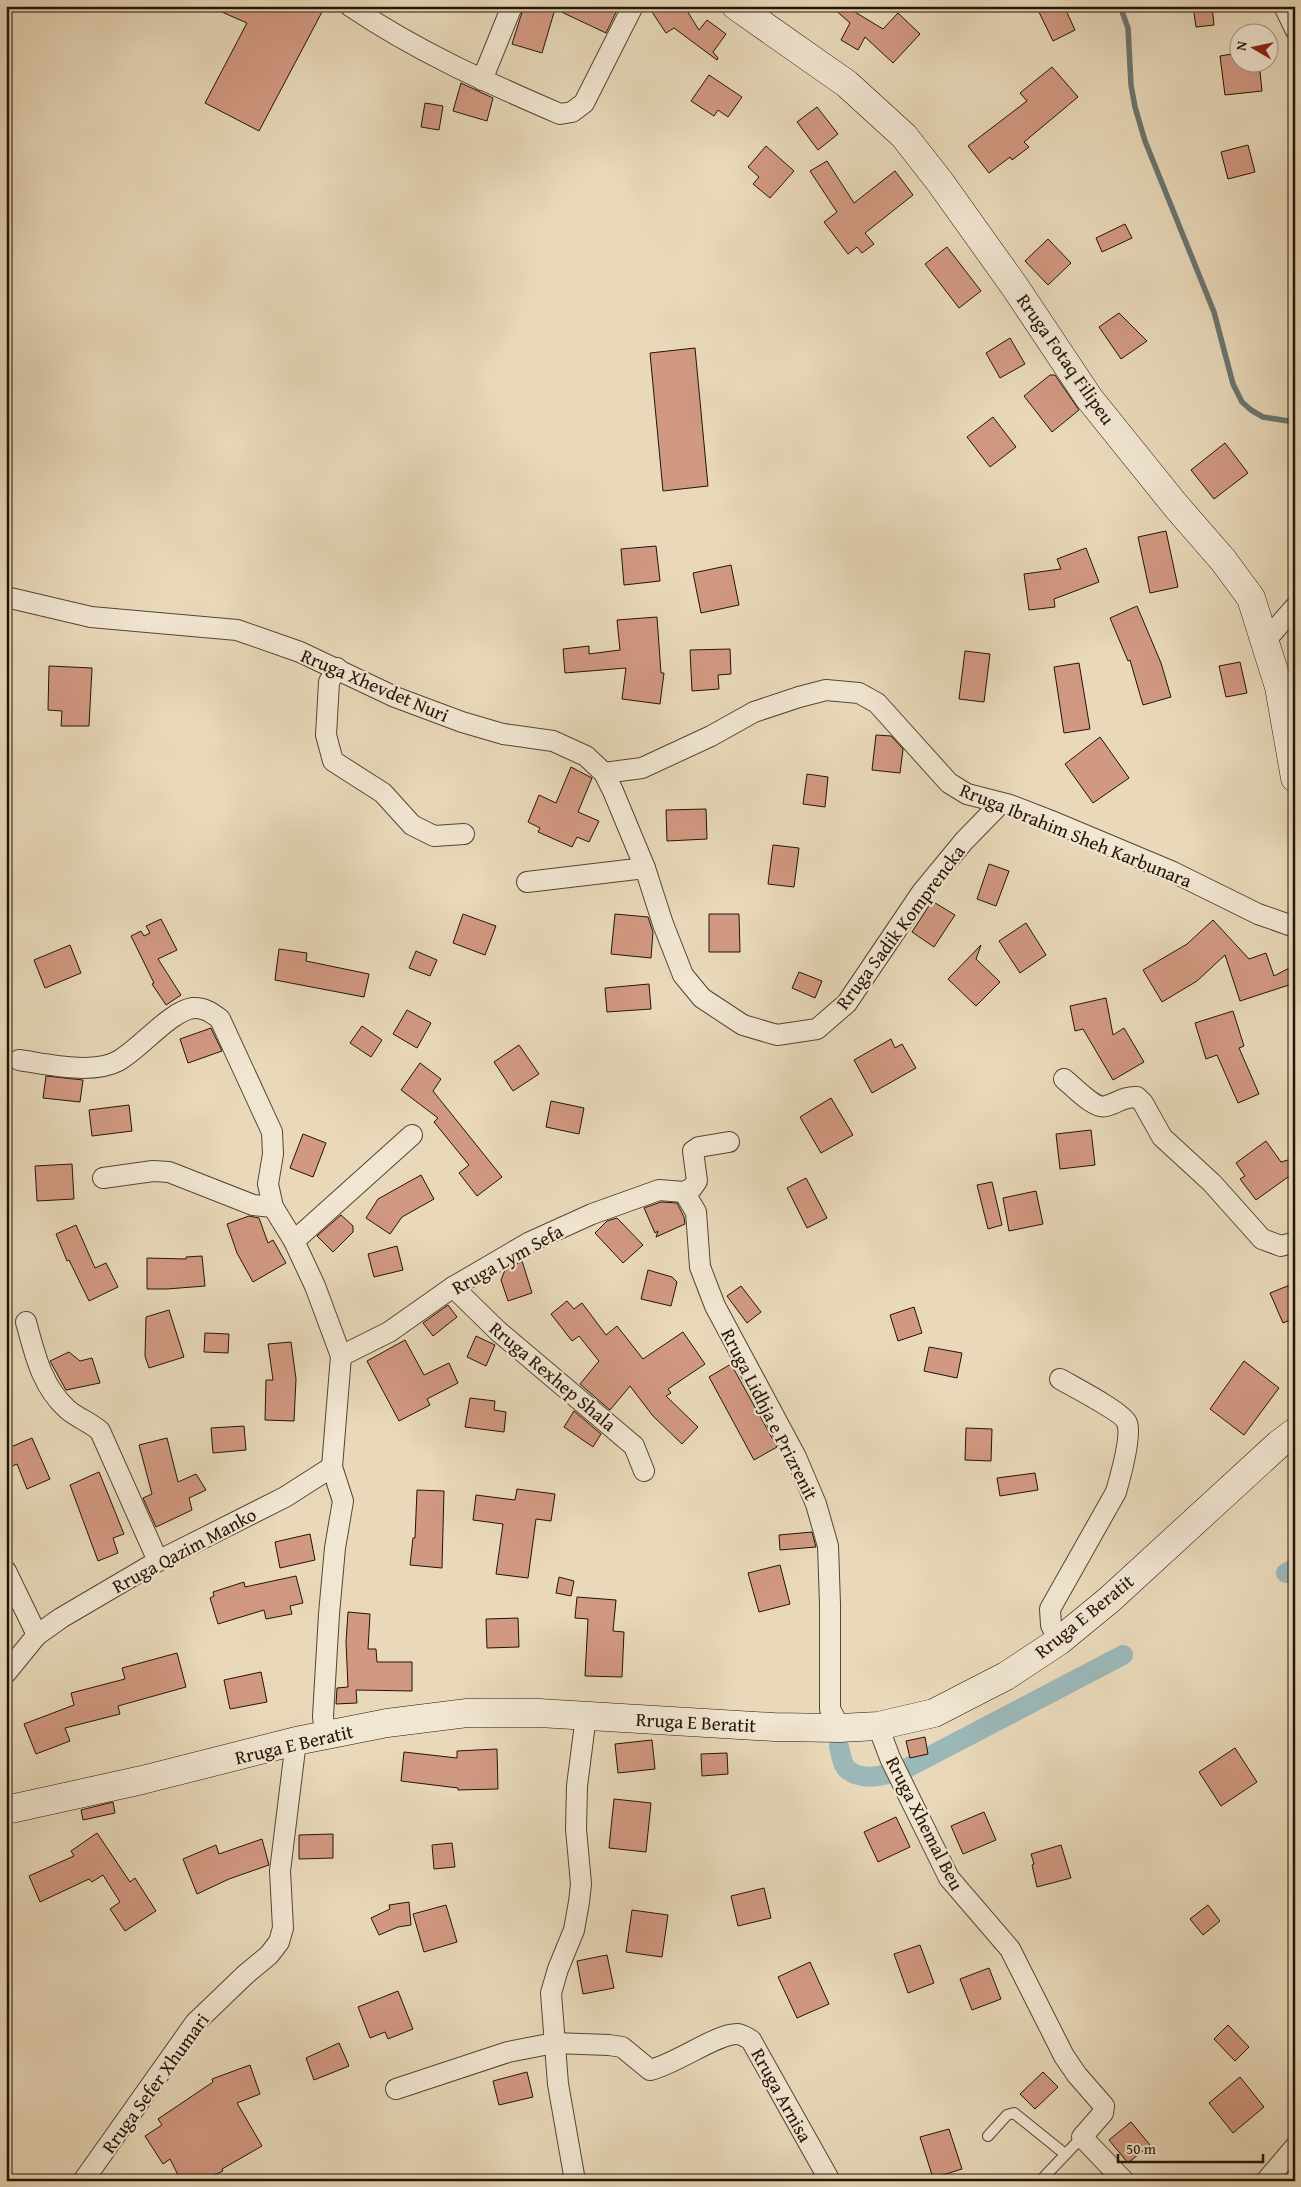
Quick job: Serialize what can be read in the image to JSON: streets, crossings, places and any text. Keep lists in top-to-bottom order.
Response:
{
  "streets": {
    "main road": ["Rruga Fotaq Filipeu", "Rruga E Beratit"],
    "street": [
      "Rruga Xhevdet Nuri",
      "Rruga Ibrahim Sheh Karbunara",
      "Rruga Sadik Komprencka",
      "Rruga Lym Sefa",
      "Rruga Rexhep Shala",
      "Rruga Lidhja e Prizrenit",
      "Rruga Qazim Manko",
      "Rruga Xhemal Beu",
      "Rruga Sefer Xhumari",
      "Rruga Arnisa"
    ]
  },
  "crossings": [
    ["Rruga Xhevdet Nuri", "Rruga Ibrahim Sheh Karbunara"],
    ["Rruga Xhevdet Nuri", "Rruga Sadik Komprencka"],
    ["Rruga Ibrahim Sheh Karbunara", "Rruga Sadik Komprencka"],
    ["Rruga Lym Sefa", "Rruga Rexhep Shala"],
    ["Rruga Lym Sefa", "Rruga Lidhja e Prizrenit"],
    ["Rruga Lidhja e Prizrenit", "Rruga E Beratit"],
    ["Rruga E Beratit", "Rruga Xhemal Beu"],
    ["Rruga E Beratit", "Rruga Sefer Xhumari"]
  ],
  "scale_bar": "50 m",
  "north": "left"
}
